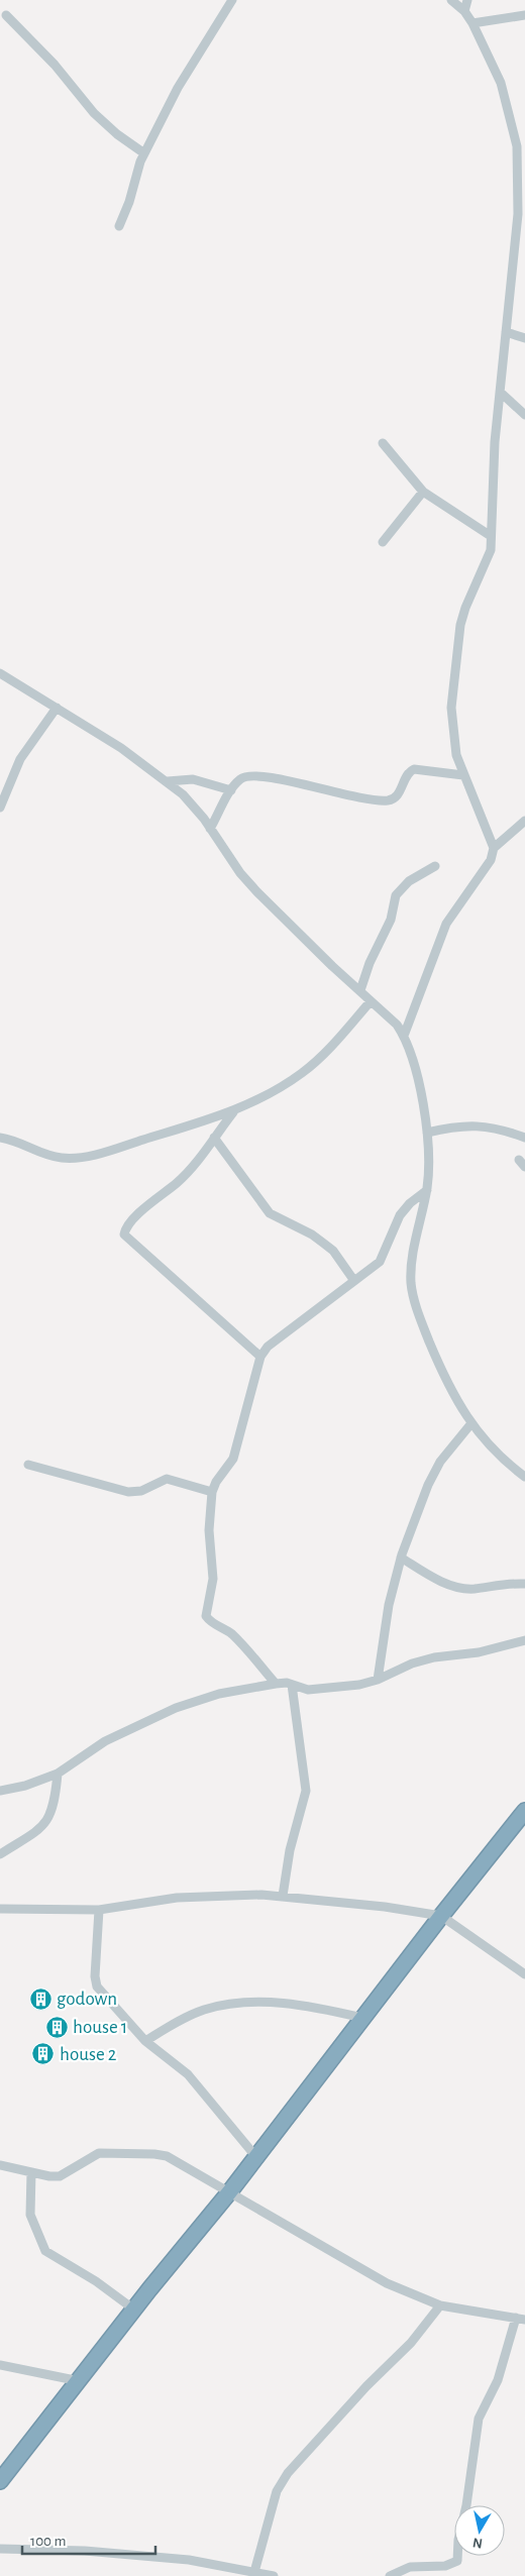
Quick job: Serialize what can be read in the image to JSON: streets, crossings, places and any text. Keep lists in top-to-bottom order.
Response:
{
  "places": {
    "building": ["godown", "house 1", "house 2"]
  },
  "scale_bar": "100 m",
  "north": "bottom"
}
